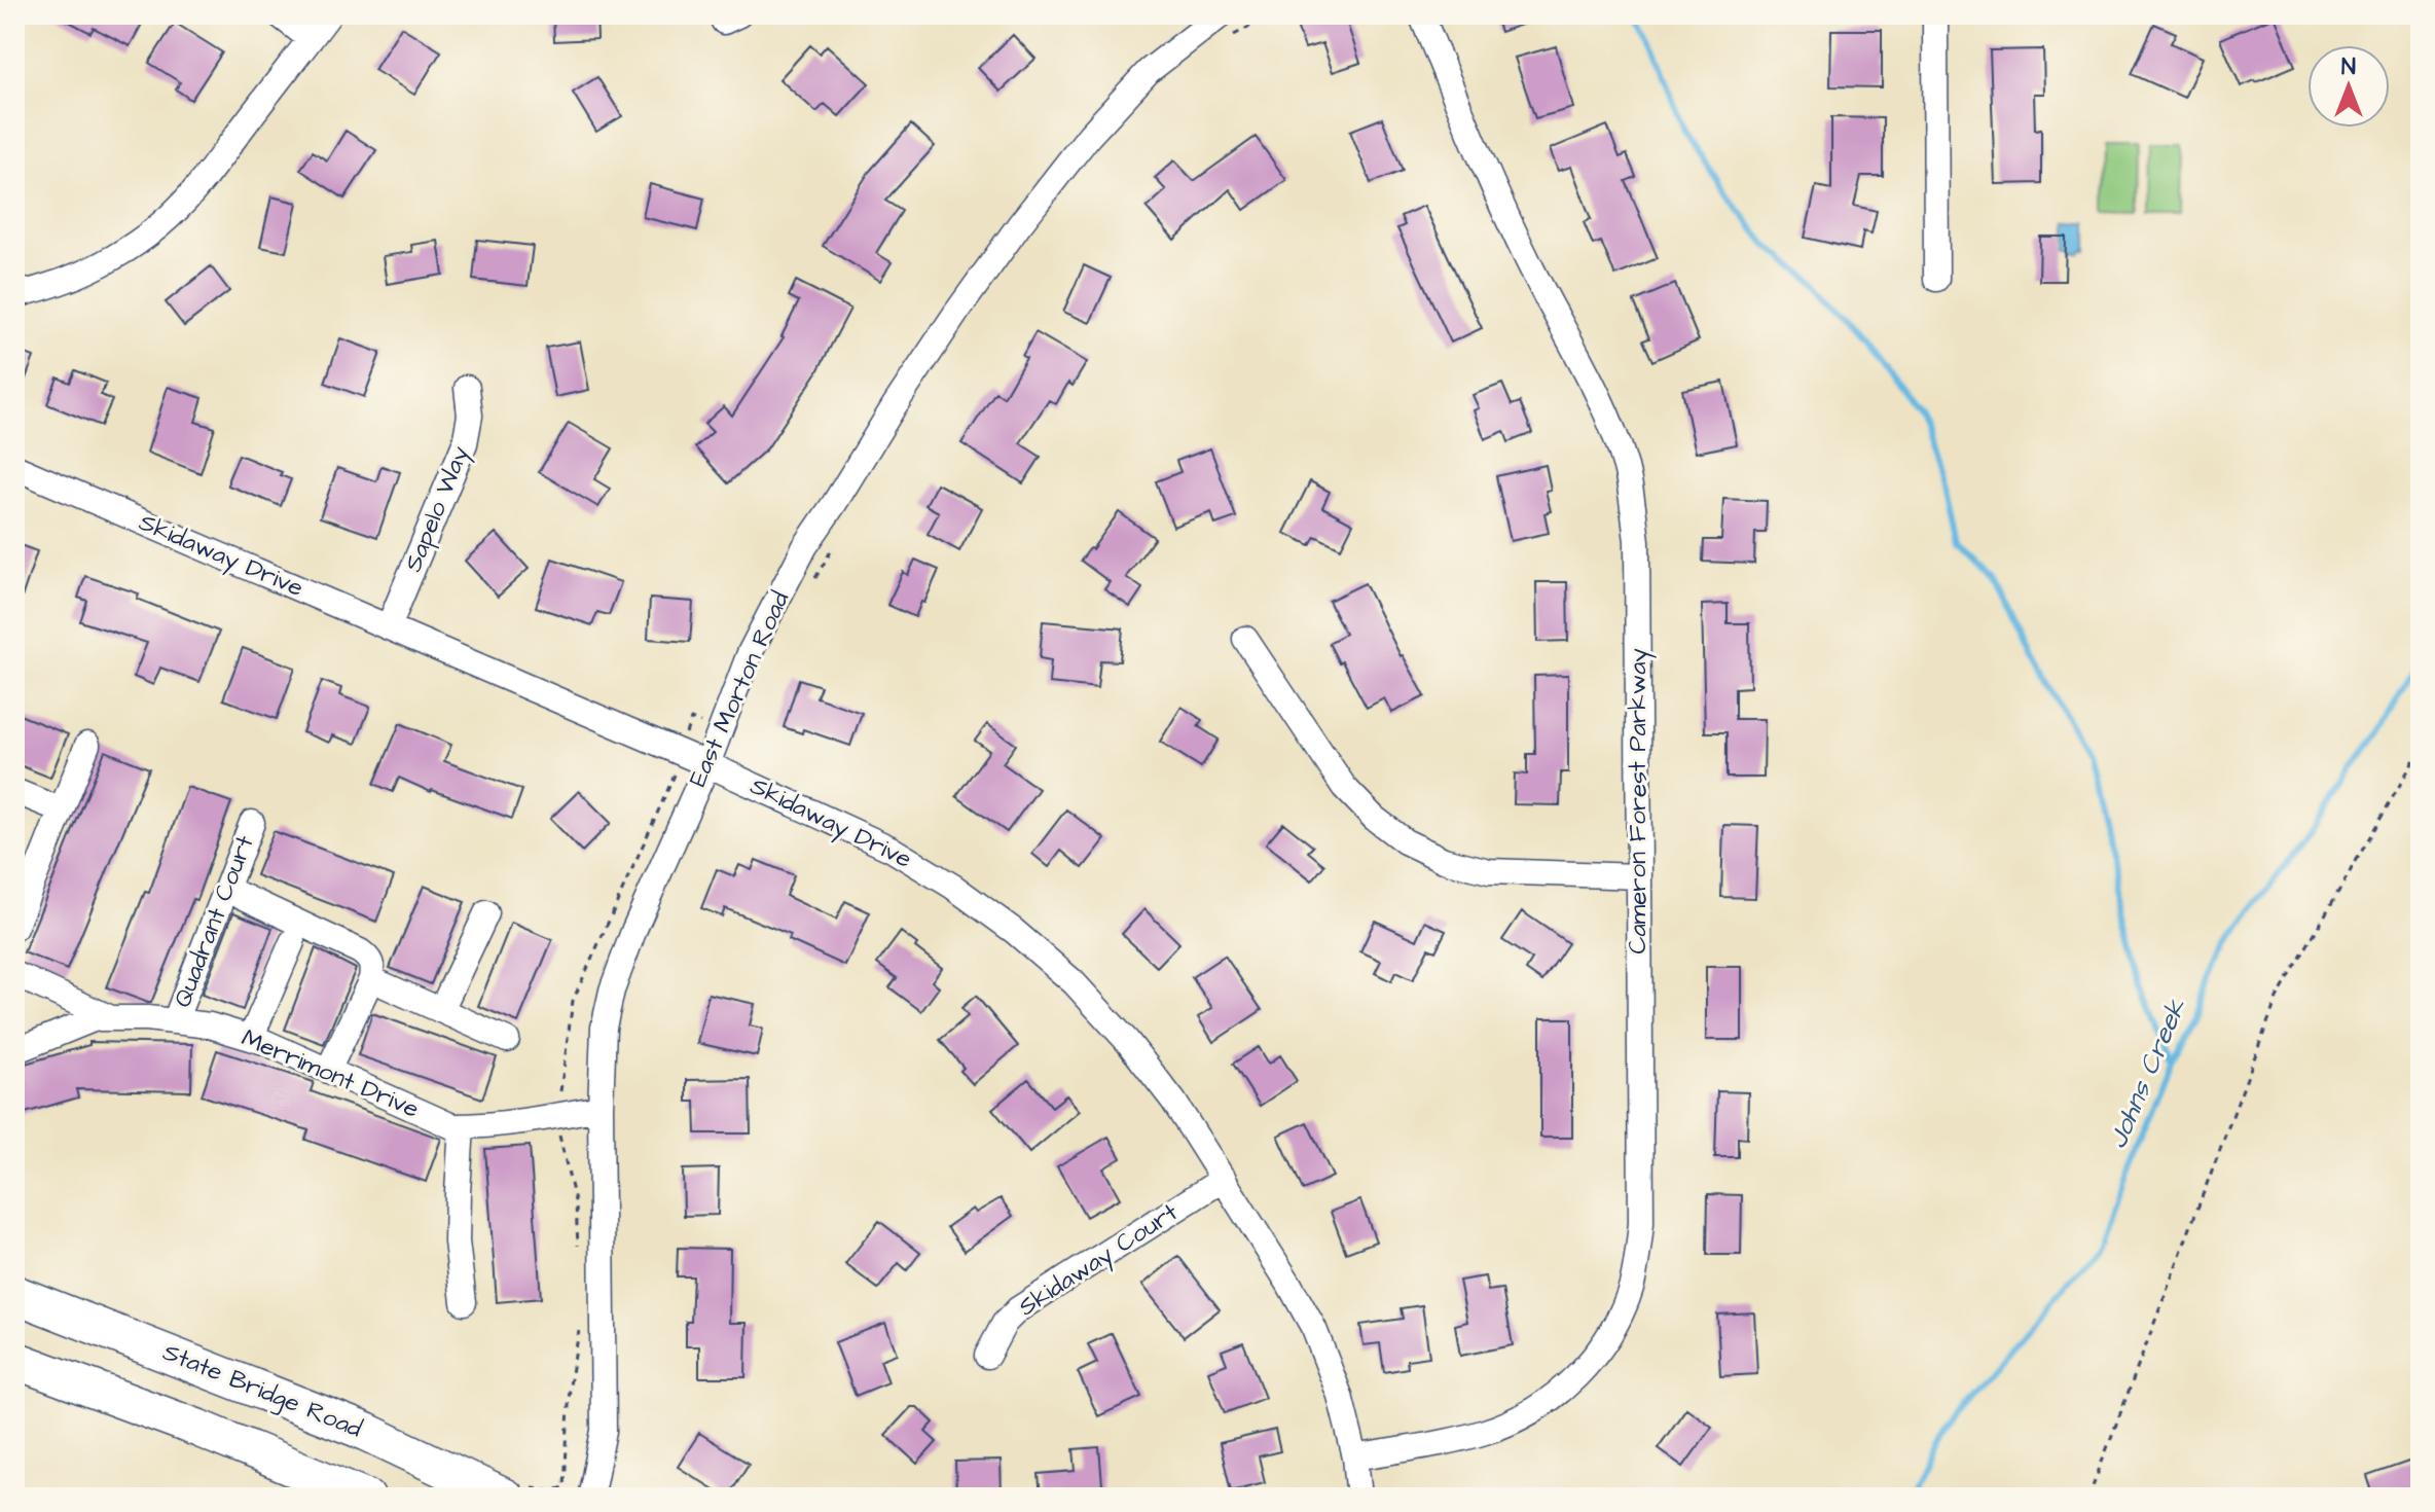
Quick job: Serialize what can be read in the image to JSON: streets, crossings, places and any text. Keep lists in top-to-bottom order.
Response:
{
  "streets": {
    "highway": ["State Bridge Road"],
    "street": [
      "Sapelo Way",
      "Skidaway Drive",
      "East Morton Road",
      "Cameron Forest Parkway",
      "Quadrant Court",
      "Merrimont Drive",
      "Skidaway Court"
    ]
  },
  "crossings": [
    ["Sapelo Way", "Skidaway Drive"],
    ["Skidaway Drive", "East Morton Road"],
    ["Skidaway Drive", "Cameron Forest Parkway"],
    ["Skidaway Drive", "Skidaway Court"],
    ["East Morton Road", "Merrimont Drive"],
    ["Quadrant Court", "Merrimont Drive"]
  ],
  "water": ["Johns Creek"],
  "north": "top"
}
